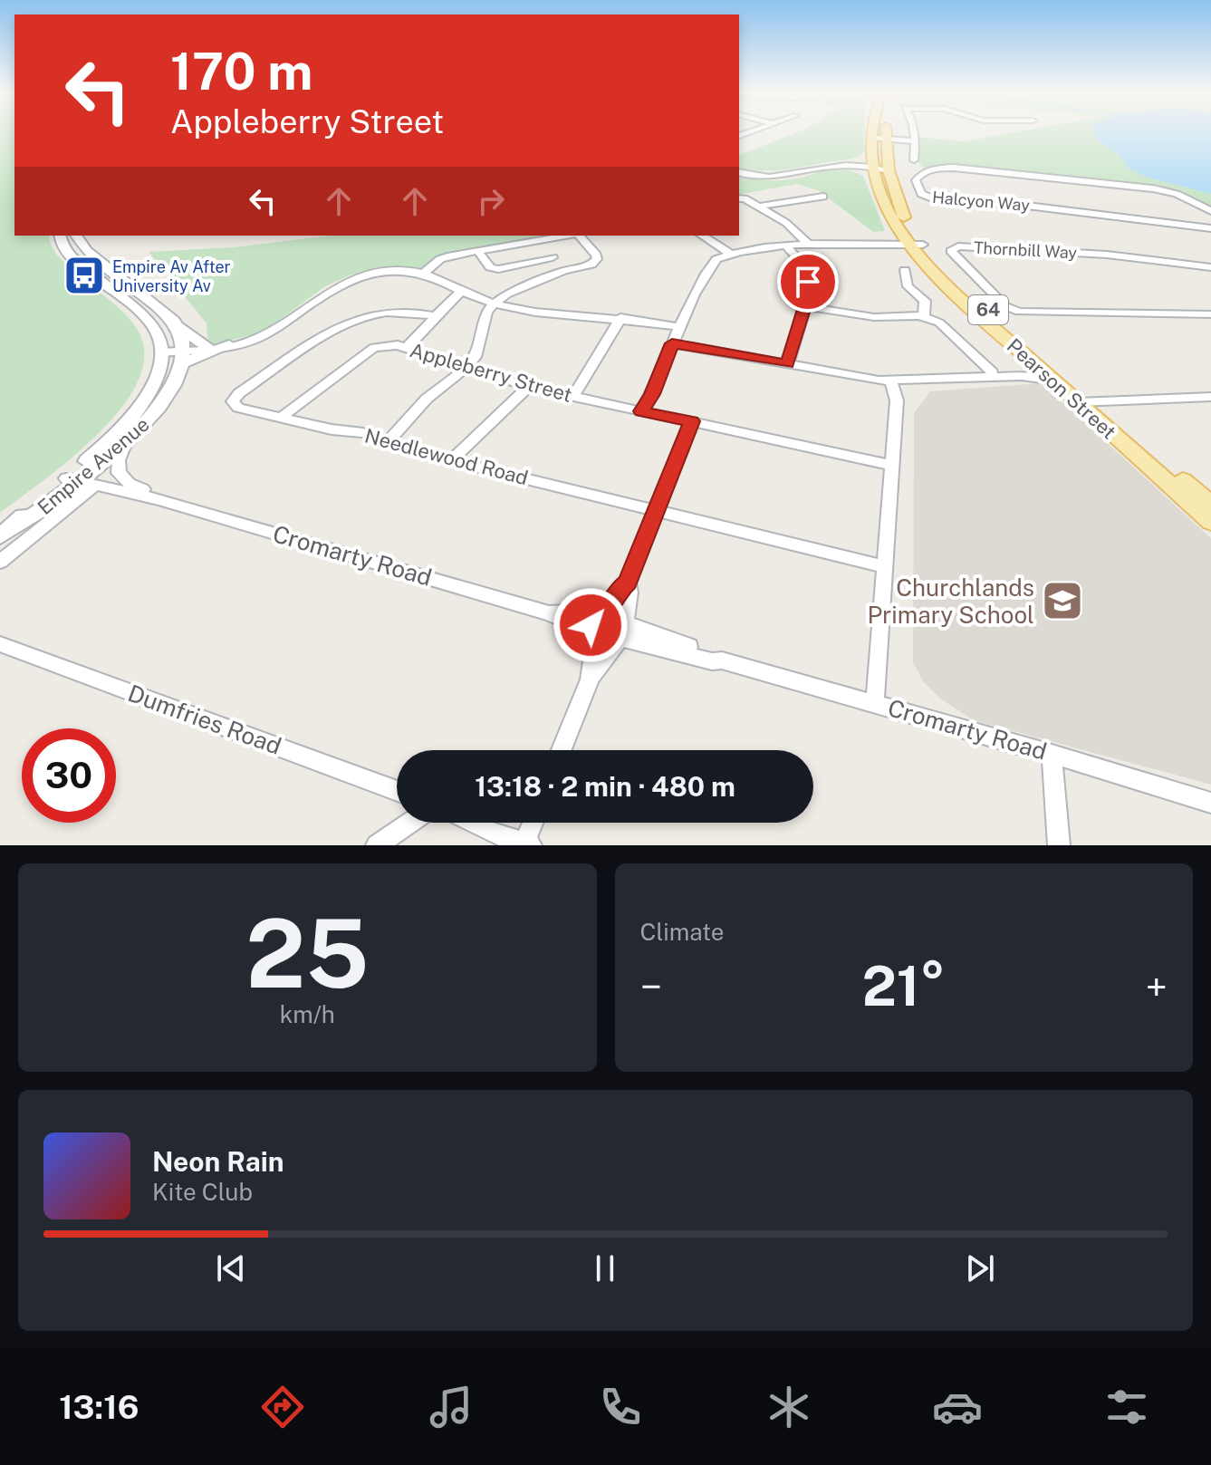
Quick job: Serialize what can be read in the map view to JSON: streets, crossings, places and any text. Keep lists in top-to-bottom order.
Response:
{
  "streets": {
    "main road": ["64", "Pearson Street", "Empire Avenue"],
    "street": [
      "Halcyon Way",
      "Thornbill Way",
      "Appleberry Street",
      "Needlewood Road",
      "Cromarty Road",
      "Dumfries Road"
    ]
  },
  "crossings": [
    ["Appleberry Street", "Needlewood Road"],
    ["Empire Avenue", "Cromarty Road"]
  ],
  "places": {
    "bus stop": ["Empire Av After University Av"],
    "school or university": ["Churchlands Primary School"]
  },
  "page": {
    "turn": ["170 m", "Appleberry Street"],
    "limit": "30",
    "trip": "13:18 · 2 min · 480 m",
    "tile": [
      ["25", "km/h"],
      "Climate"
    ],
    "heat": ["−", "21°", "+"],
    "song": ["Neon Rain", "Kite Club"],
    "tabs": "13:16"
  }
}
